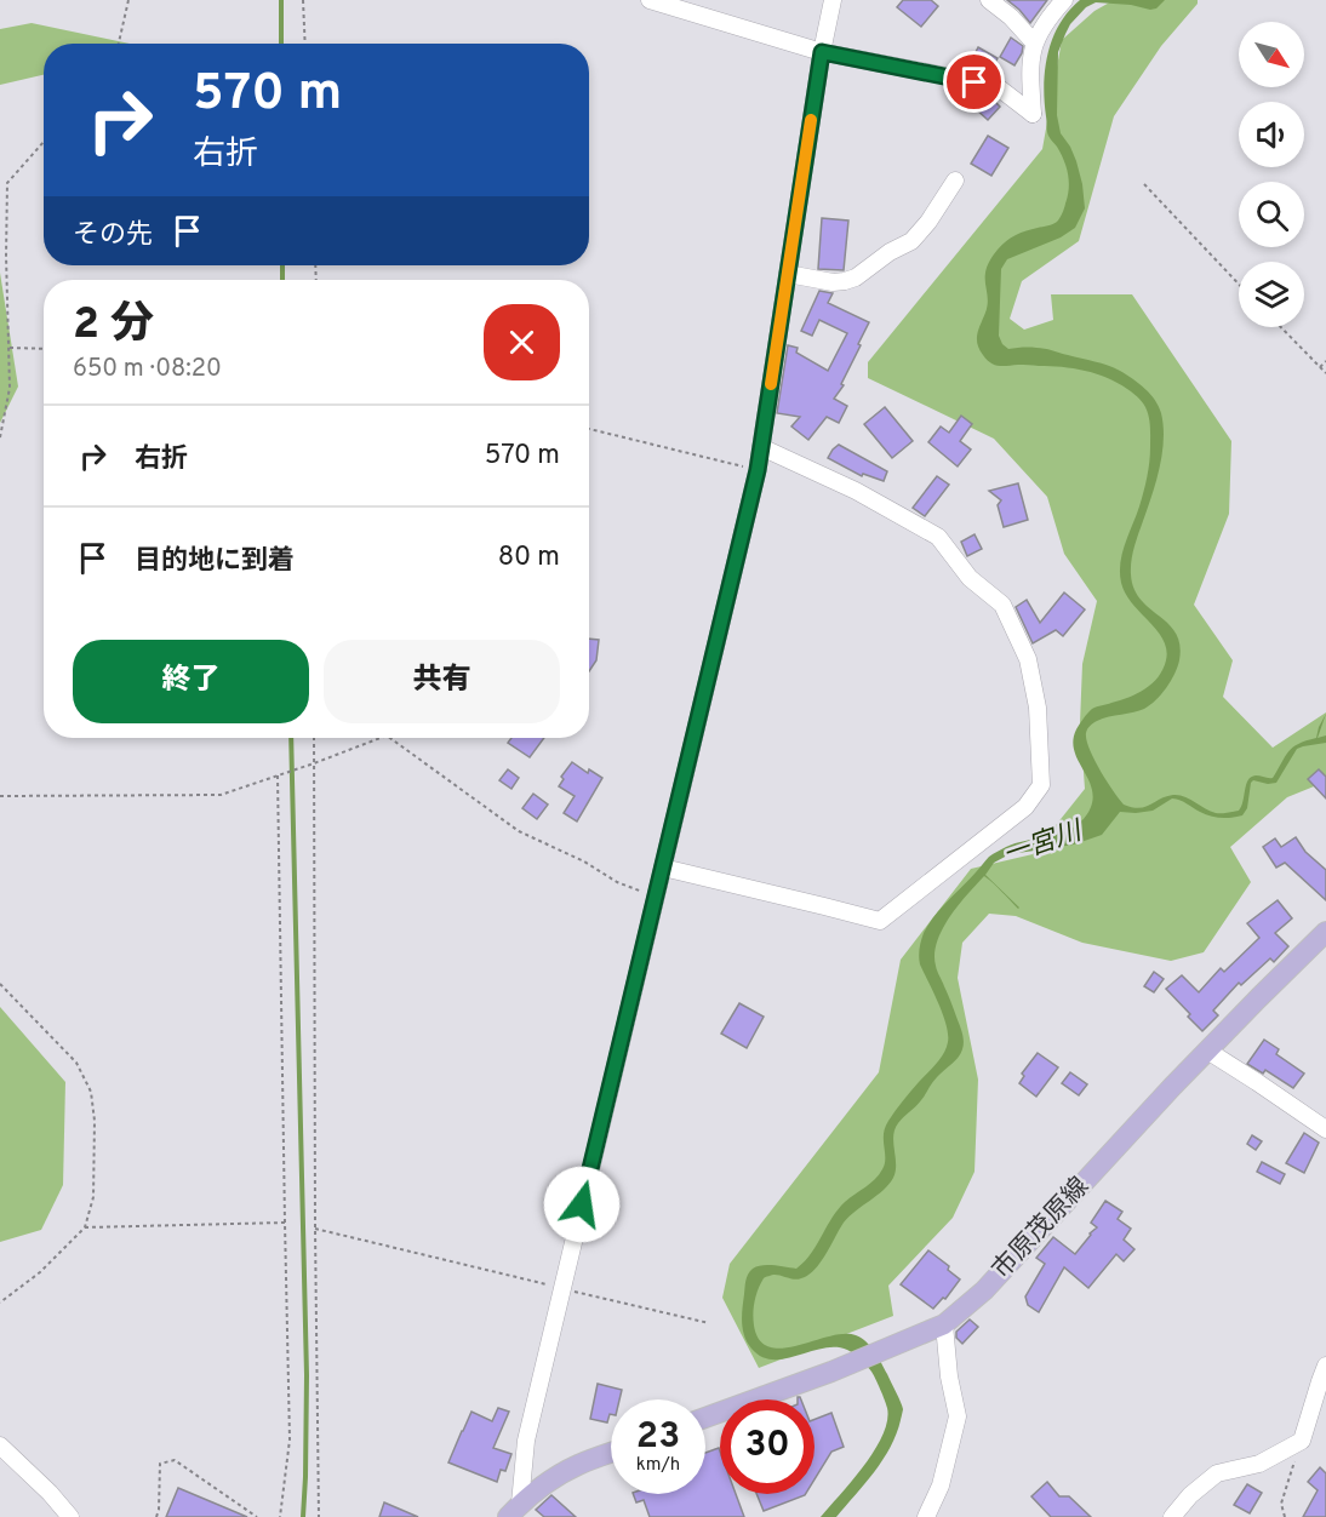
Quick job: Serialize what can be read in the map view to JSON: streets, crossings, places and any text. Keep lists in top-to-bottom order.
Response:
{
  "streets": {
    "main road": ["市原茂原線"]
  },
  "water": ["一宮川"],
  "north": "bottom right",
  "page": {
    "turn": ["570 m", "右折"],
    "then": "その先",
    "heading": ["2 分", "650 m · 08:20"],
    "list": [
      {
        "name": "右折",
        "value": "570 m"
      },
      {
        "name": "目的地に到着",
        "value": "80 m"
      }
    ],
    "buttons": ["終了", "共有"],
    "speed": "23 km/h",
    "limit": "30"
  }
}
